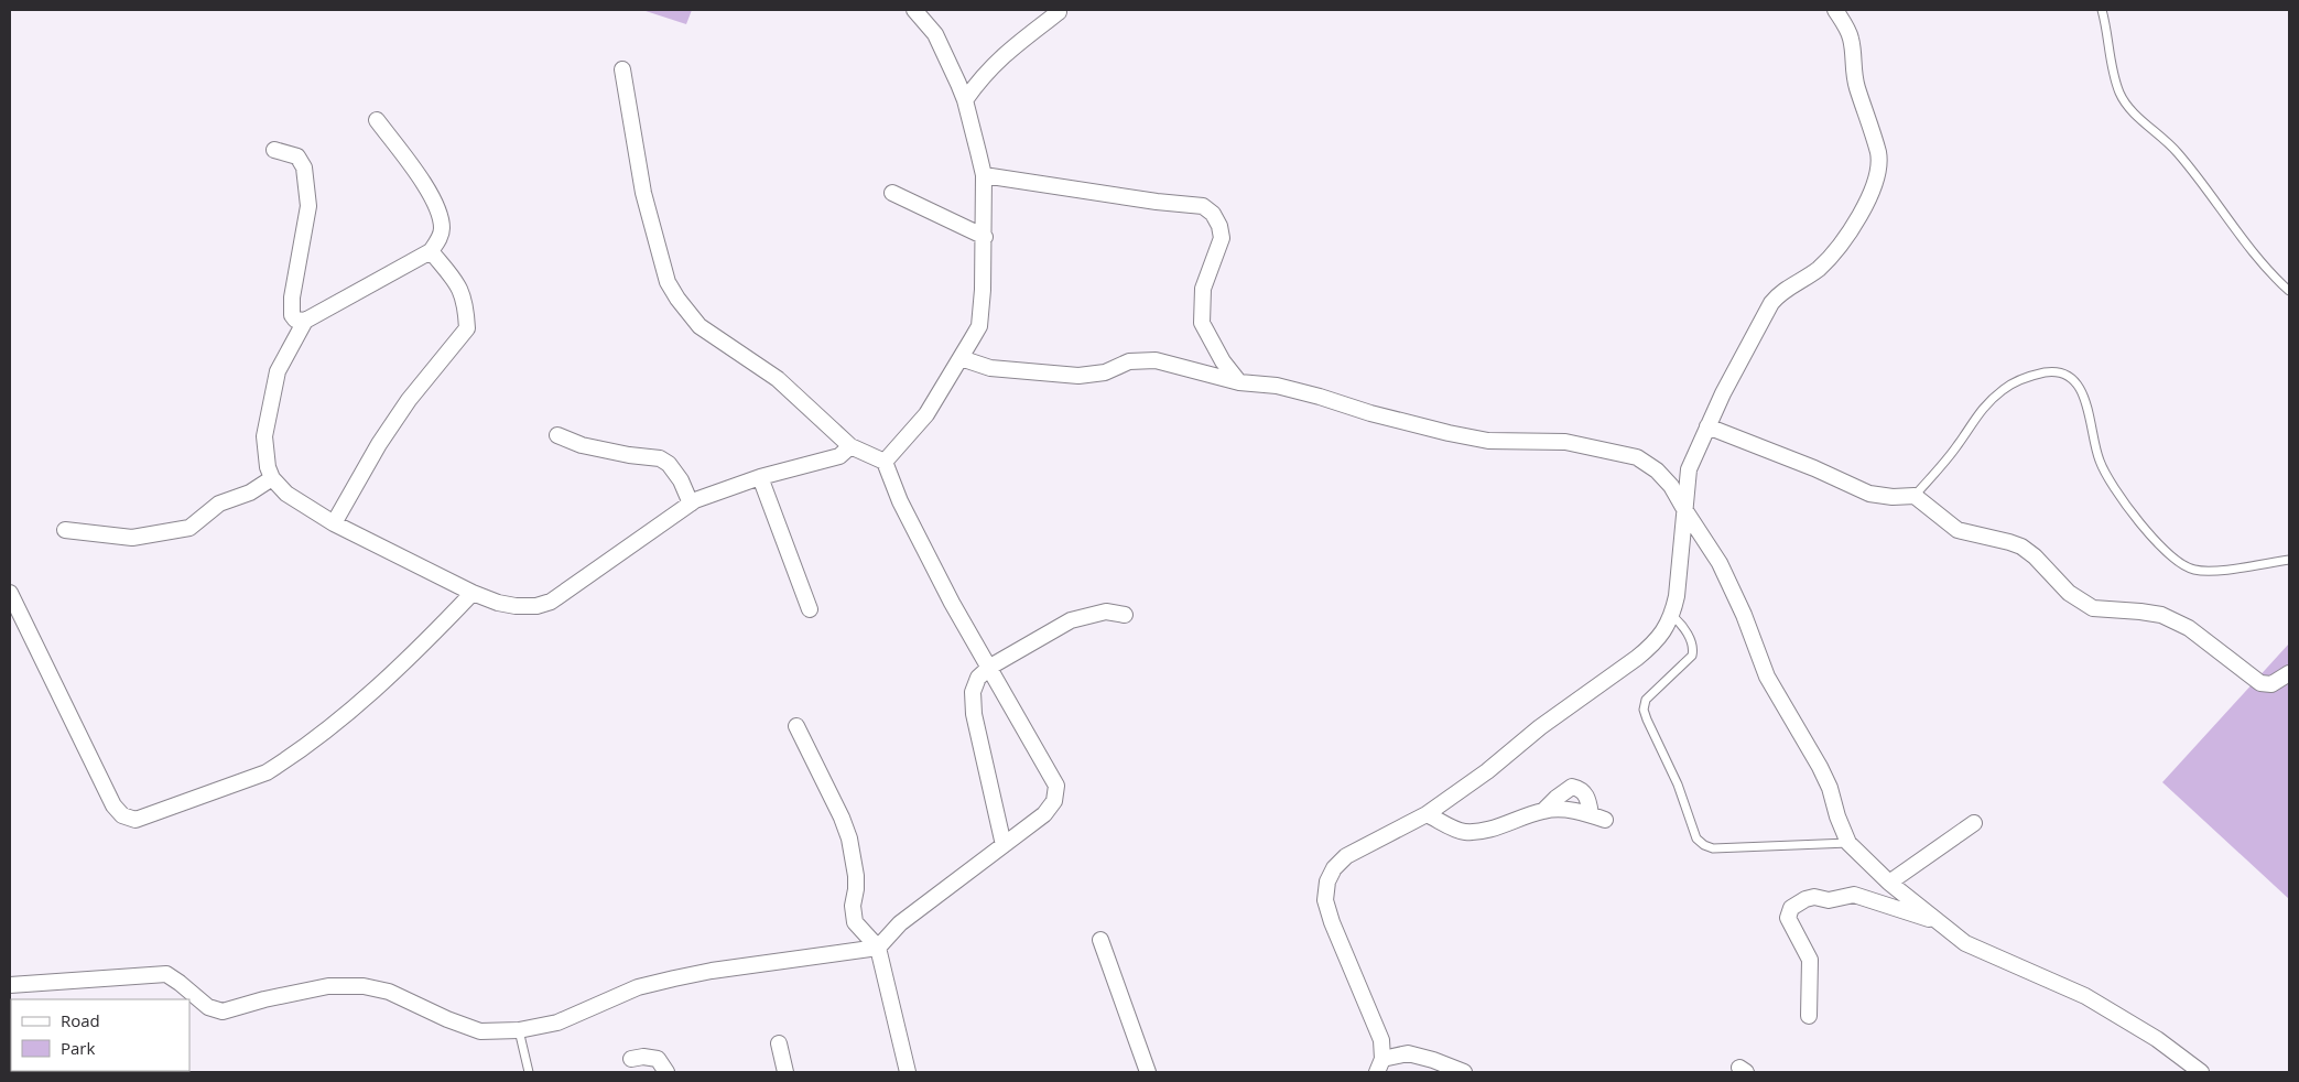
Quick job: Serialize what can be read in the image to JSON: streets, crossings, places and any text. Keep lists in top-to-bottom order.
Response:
{
  "legend": ["Road", "Park"]
}
